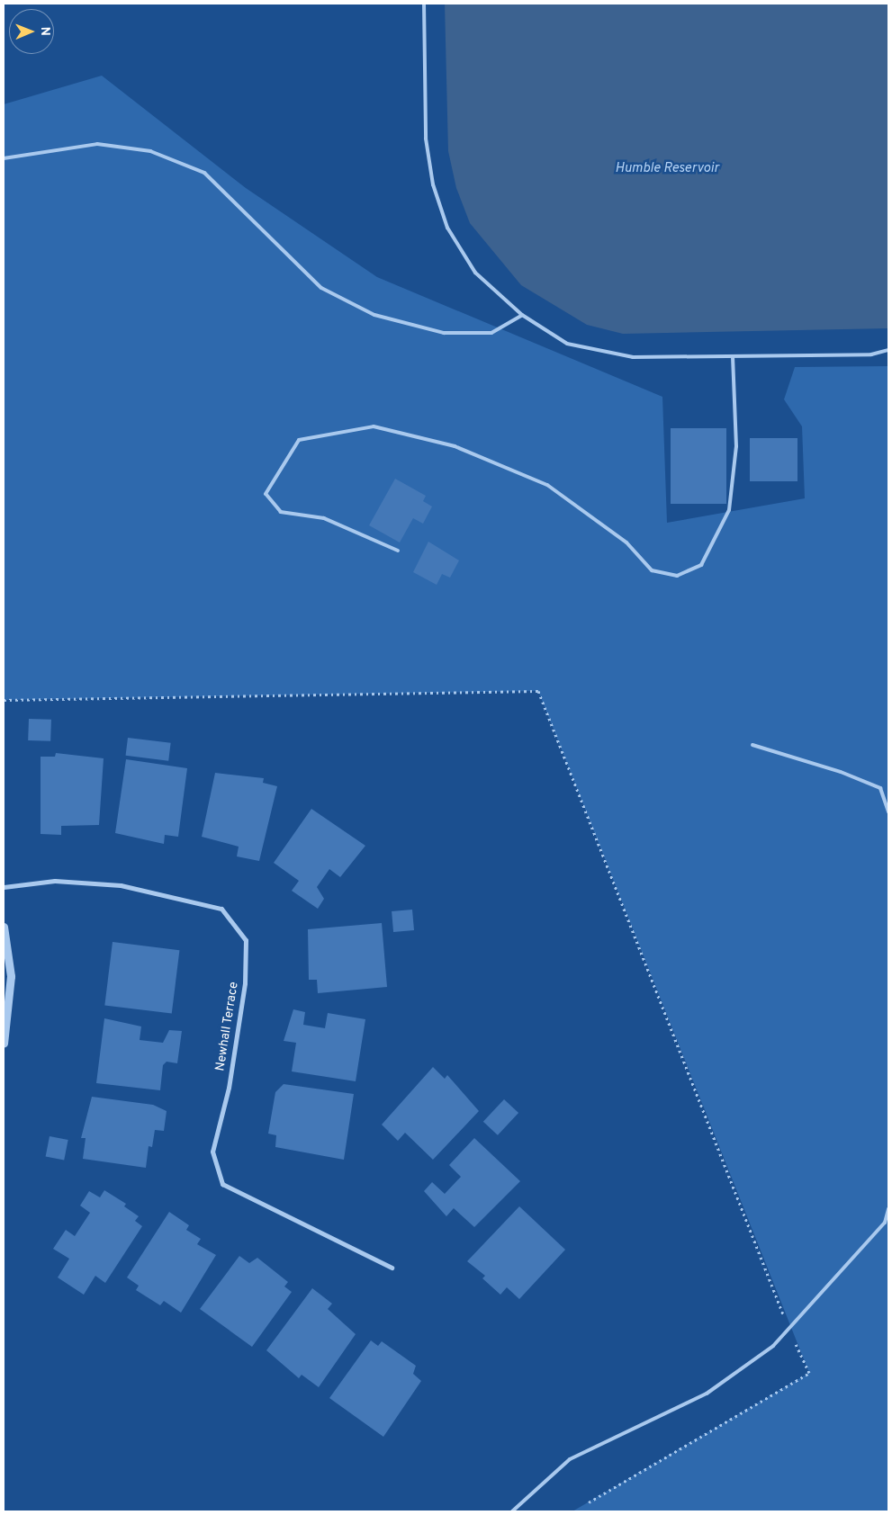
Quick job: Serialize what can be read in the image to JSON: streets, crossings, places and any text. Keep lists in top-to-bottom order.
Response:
{
  "streets": {
    "street": ["Newhall Terrace"]
  },
  "water": ["Humble Reservoir"],
  "north": "right"
}
